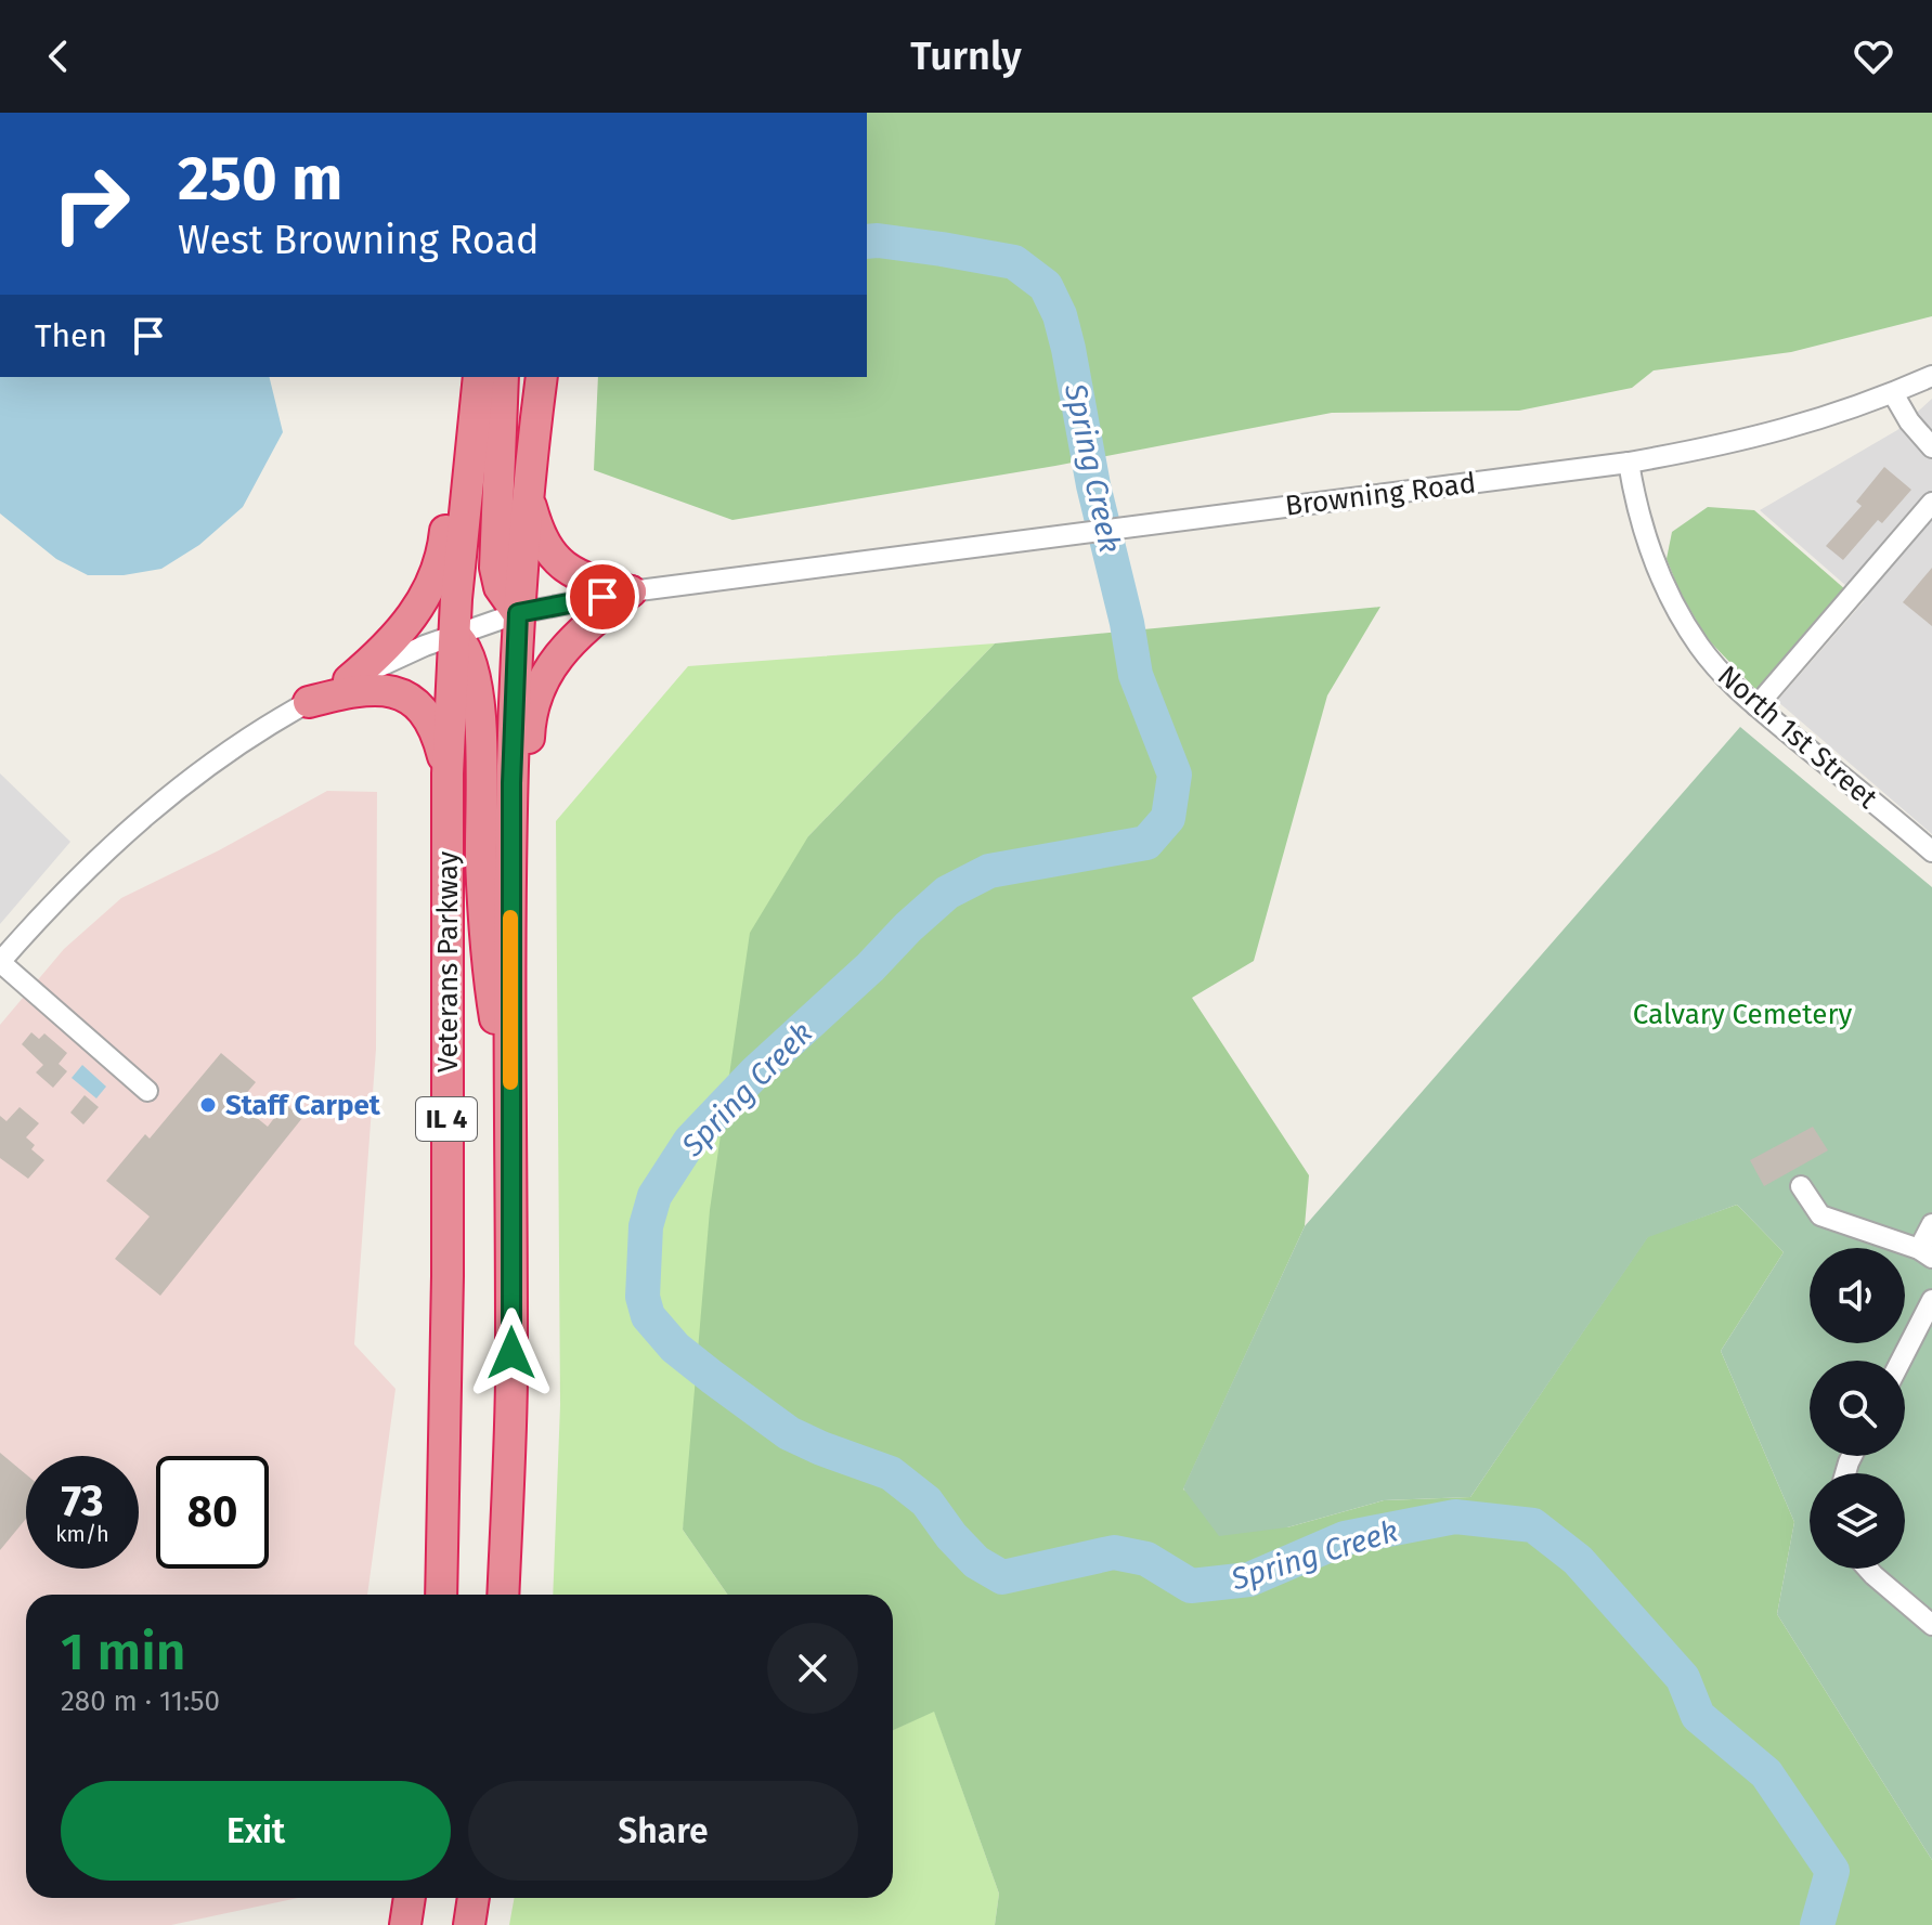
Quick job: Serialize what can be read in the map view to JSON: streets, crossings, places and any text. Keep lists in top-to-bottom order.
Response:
{
  "streets": {
    "highway": ["Veterans Parkway", "IL 4"],
    "street": ["Browning Road", "North 1st Street"]
  },
  "crossings": [
    ["Browning Road", "North 1st Street"],
    ["Browning Road", "Veterans Parkway"],
    ["Browning Road", "IL 4"]
  ],
  "water": ["Spring Creek"],
  "parks": ["Calvary Cemetery"],
  "places": ["Staff Carpet"],
  "page": {
    "header": "Turnly",
    "turn": ["250 m", "West Browning Road"],
    "then": "Then",
    "speed": "73 km/h",
    "limit": "80",
    "heading": ["1 min", "280 m · 11:50"],
    "buttons": ["Exit", "Share"]
  }
}
